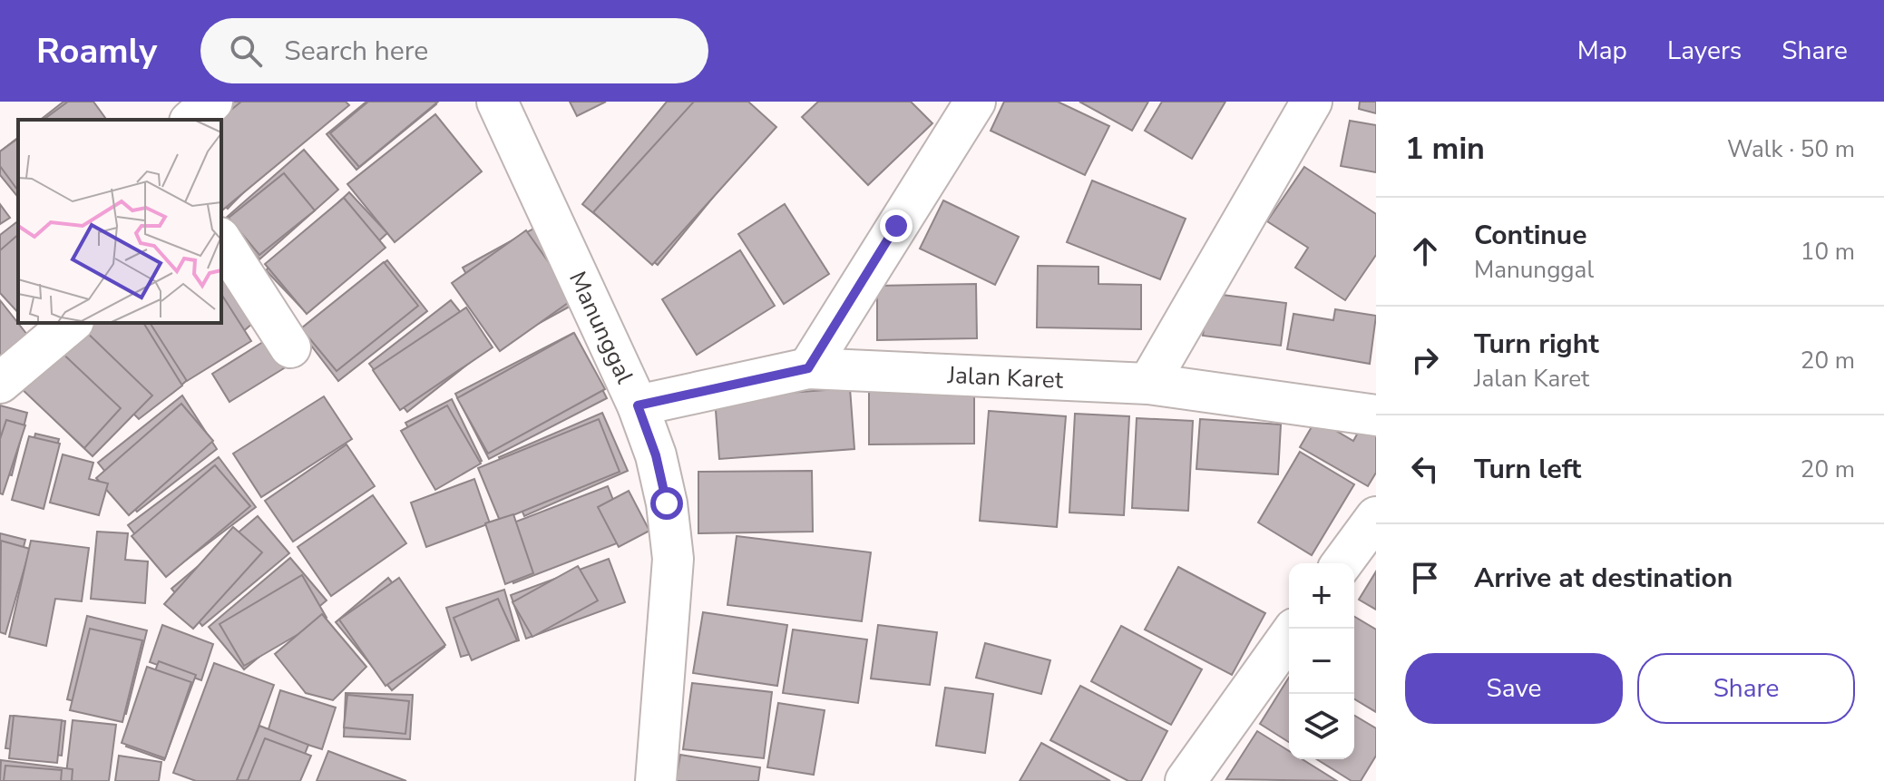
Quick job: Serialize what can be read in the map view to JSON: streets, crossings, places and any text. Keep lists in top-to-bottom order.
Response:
{
  "streets": {
    "street": ["Manunggal", "Jalan Karet"]
  },
  "crossings": [
    ["Manunggal", "Jalan Karet"]
  ],
  "page": {
    "header": "Roamly",
    "search": "Search here",
    "nav": ["Map", "Layers", "Share"],
    "heading": ["1 min", "Walk · 50 m"],
    "list": [
      ["Continue", "Manunggal", "10 m"],
      ["Turn right", "Jalan Karet", "20 m"],
      ["Turn left", "20 m"],
      "Arrive at destination"
    ],
    "map_buttons": ["+", "−"],
    "buttons": ["Save", "Share"]
  }
}
